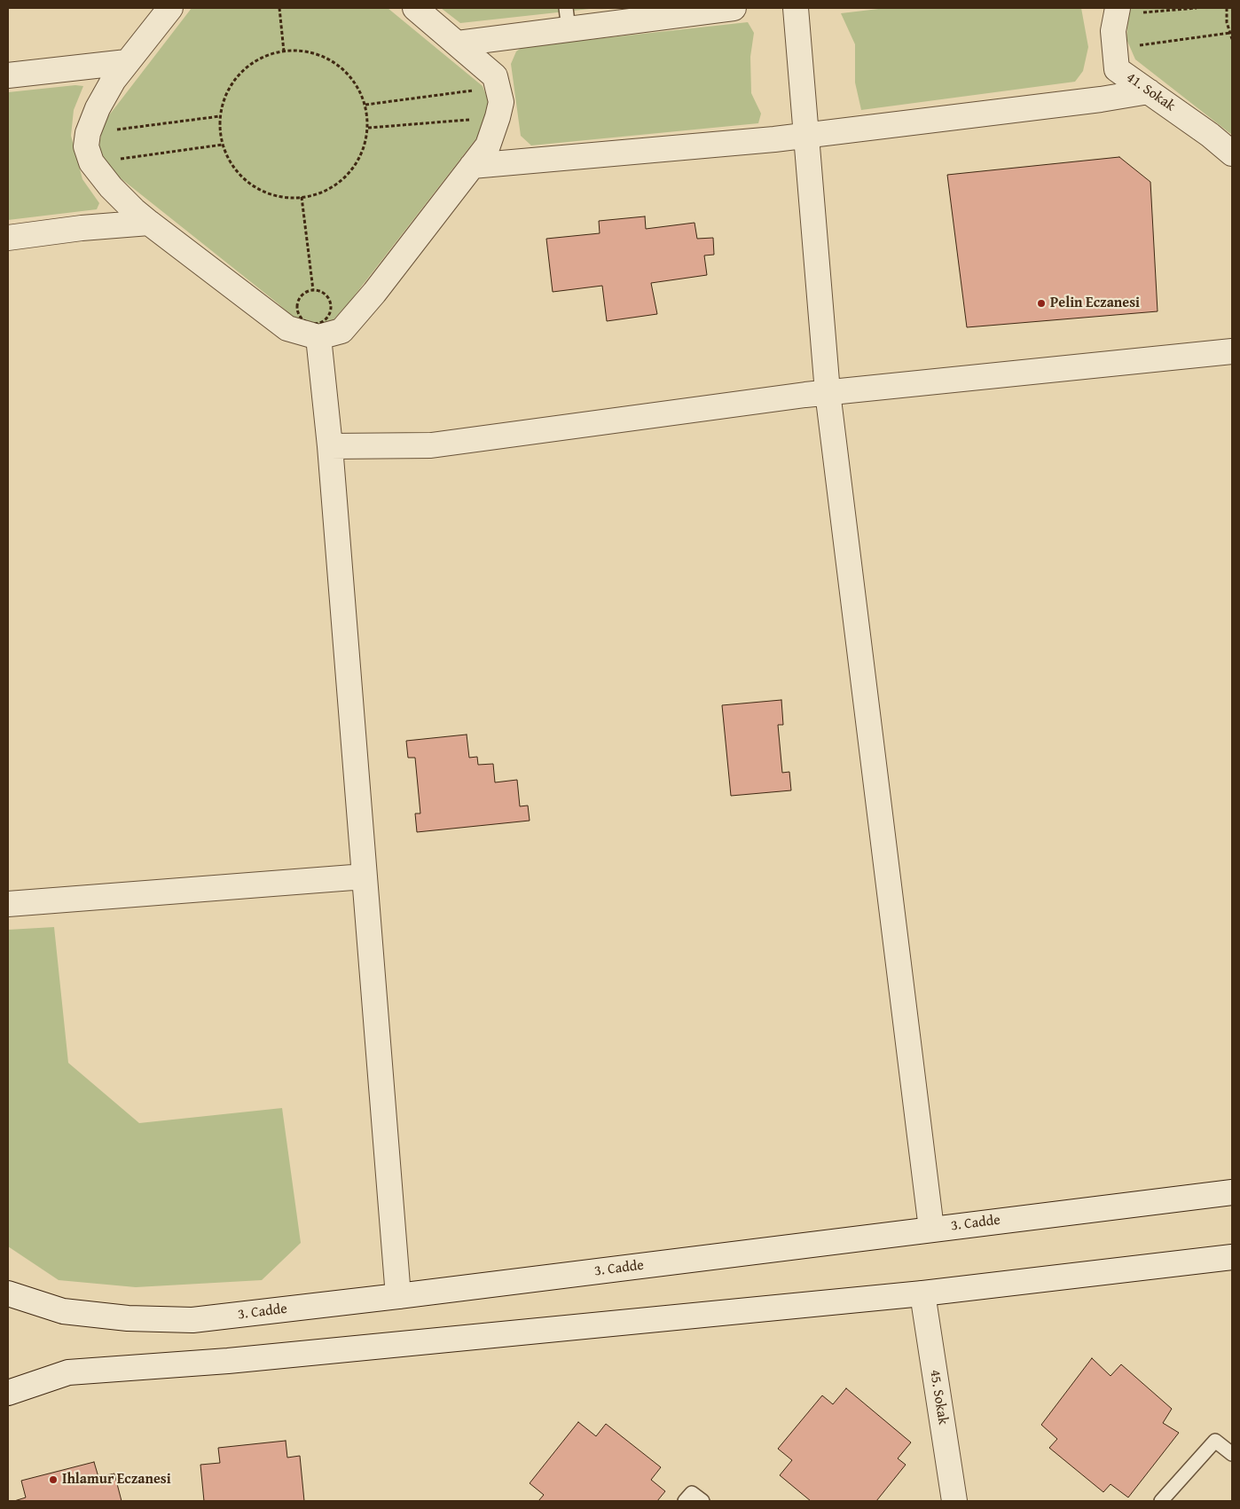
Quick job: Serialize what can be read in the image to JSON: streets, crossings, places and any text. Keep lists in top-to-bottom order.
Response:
{
  "streets": {
    "street": ["41. Sokak", "3. Cadde", "45. Sokak"]
  },
  "places": ["Pelin Eczanesi", "Ihlamur Eczanesi"]
}
